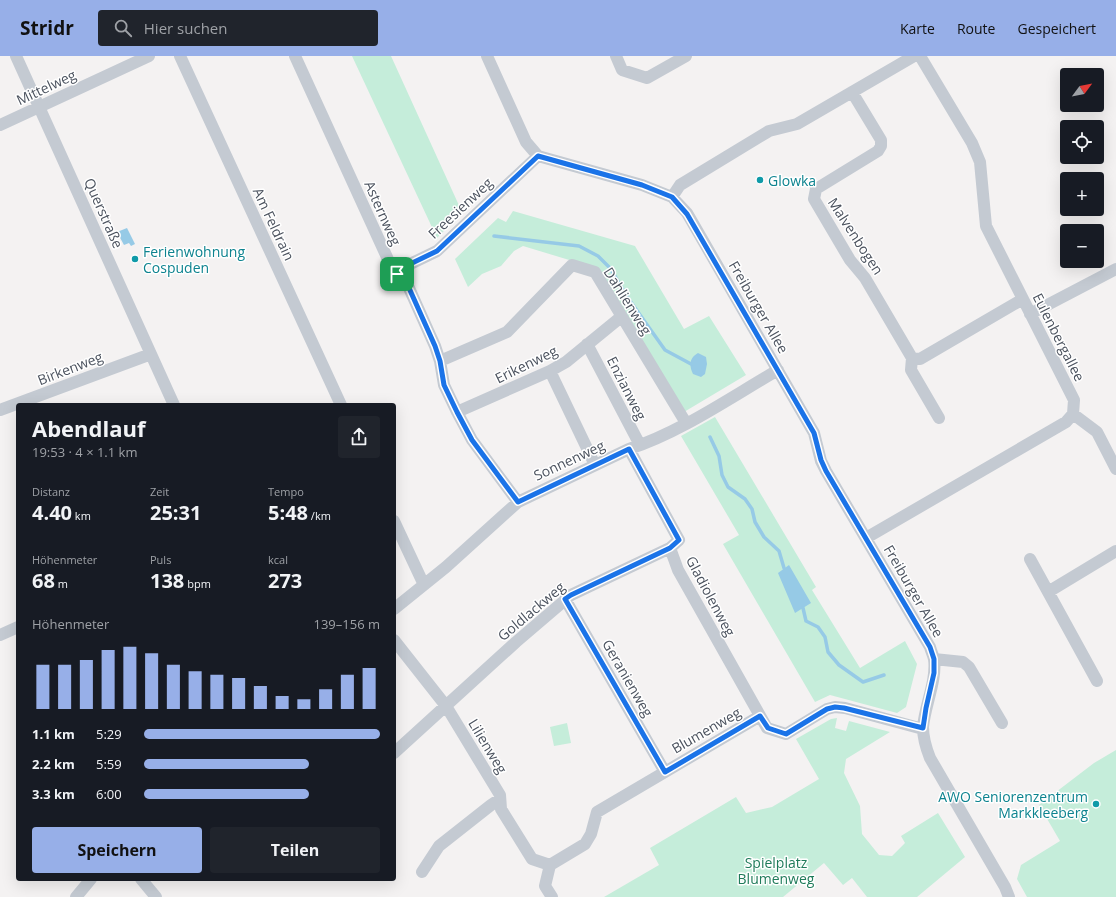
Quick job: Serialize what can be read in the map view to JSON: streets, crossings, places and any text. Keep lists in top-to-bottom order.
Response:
{
  "streets": {
    "street": [
      "Mittelweg",
      "Freesienweg",
      "Querstraße",
      "Asternweg",
      "Am Feldrain",
      "Malvenbogen",
      "Dahlienweg",
      "Freiburger Allee",
      "Eulenbergallee",
      "Erikenweg",
      "Birkenweg",
      "Enzianweg",
      "Sonnenweg",
      "Gladiolenweg",
      "Goldlackweg",
      "Geranienweg",
      "Blumenweg",
      "Lilienweg"
    ]
  },
  "crossings": [
    ["Mittelweg", "Querstraße"],
    ["Freesienweg", "Asternweg"],
    ["Freesienweg", "Freiburger Allee"],
    ["Querstraße", "Birkenweg"],
    ["Asternweg", "Dahlienweg"],
    ["Asternweg", "Erikenweg"],
    ["Asternweg", "Sonnenweg"],
    ["Dahlienweg", "Erikenweg"],
    ["Dahlienweg", "Sonnenweg"],
    ["Freiburger Allee", "Sonnenweg"],
    ["Freiburger Allee", "Blumenweg"],
    ["Erikenweg", "Enzianweg"],
    ["Enzianweg", "Sonnenweg"],
    ["Enzianweg", "Gladiolenweg"],
    ["Sonnenweg", "Gladiolenweg"],
    ["Gladiolenweg", "Goldlackweg"],
    ["Gladiolenweg", "Blumenweg"],
    ["Goldlackweg", "Geranienweg"],
    ["Goldlackweg", "Lilienweg"],
    ["Geranienweg", "Blumenweg"],
    ["Blumenweg", "Lilienweg"]
  ],
  "parks": ["Spielplatz Blumenweg"],
  "places": ["Glowka", "Ferienwohnung Cospuden", "AWO Seniorenzentrum Markkleeberg"],
  "north": "top right",
  "page": {
    "header": "Stridr",
    "search": "Hier suchen",
    "nav": ["Karte", "Route", "Gespeichert"],
    "map_buttons": ["+", "−"],
    "heading": ["Abendlauf", "19:53 · 4 × 1.1 km"],
    "stats": [
      ["Distanz", "4.40 km"],
      ["Zeit", "25:31"],
      ["Tempo", "5:48 /km"],
      ["Höhenmeter", "68 m"],
      ["Puls", "138 bpm"],
      ["kcal", "273"]
    ],
    "chart": ["Höhenmeter", "139–156 m"],
    "list": [
      {
        "name": "1.1 km",
        "note": "5:29"
      },
      {
        "name": "2.2 km",
        "note": "5:59"
      },
      {
        "name": "3.3 km",
        "note": "6:00"
      }
    ],
    "buttons": ["Speichern", "Teilen"]
  }
}
